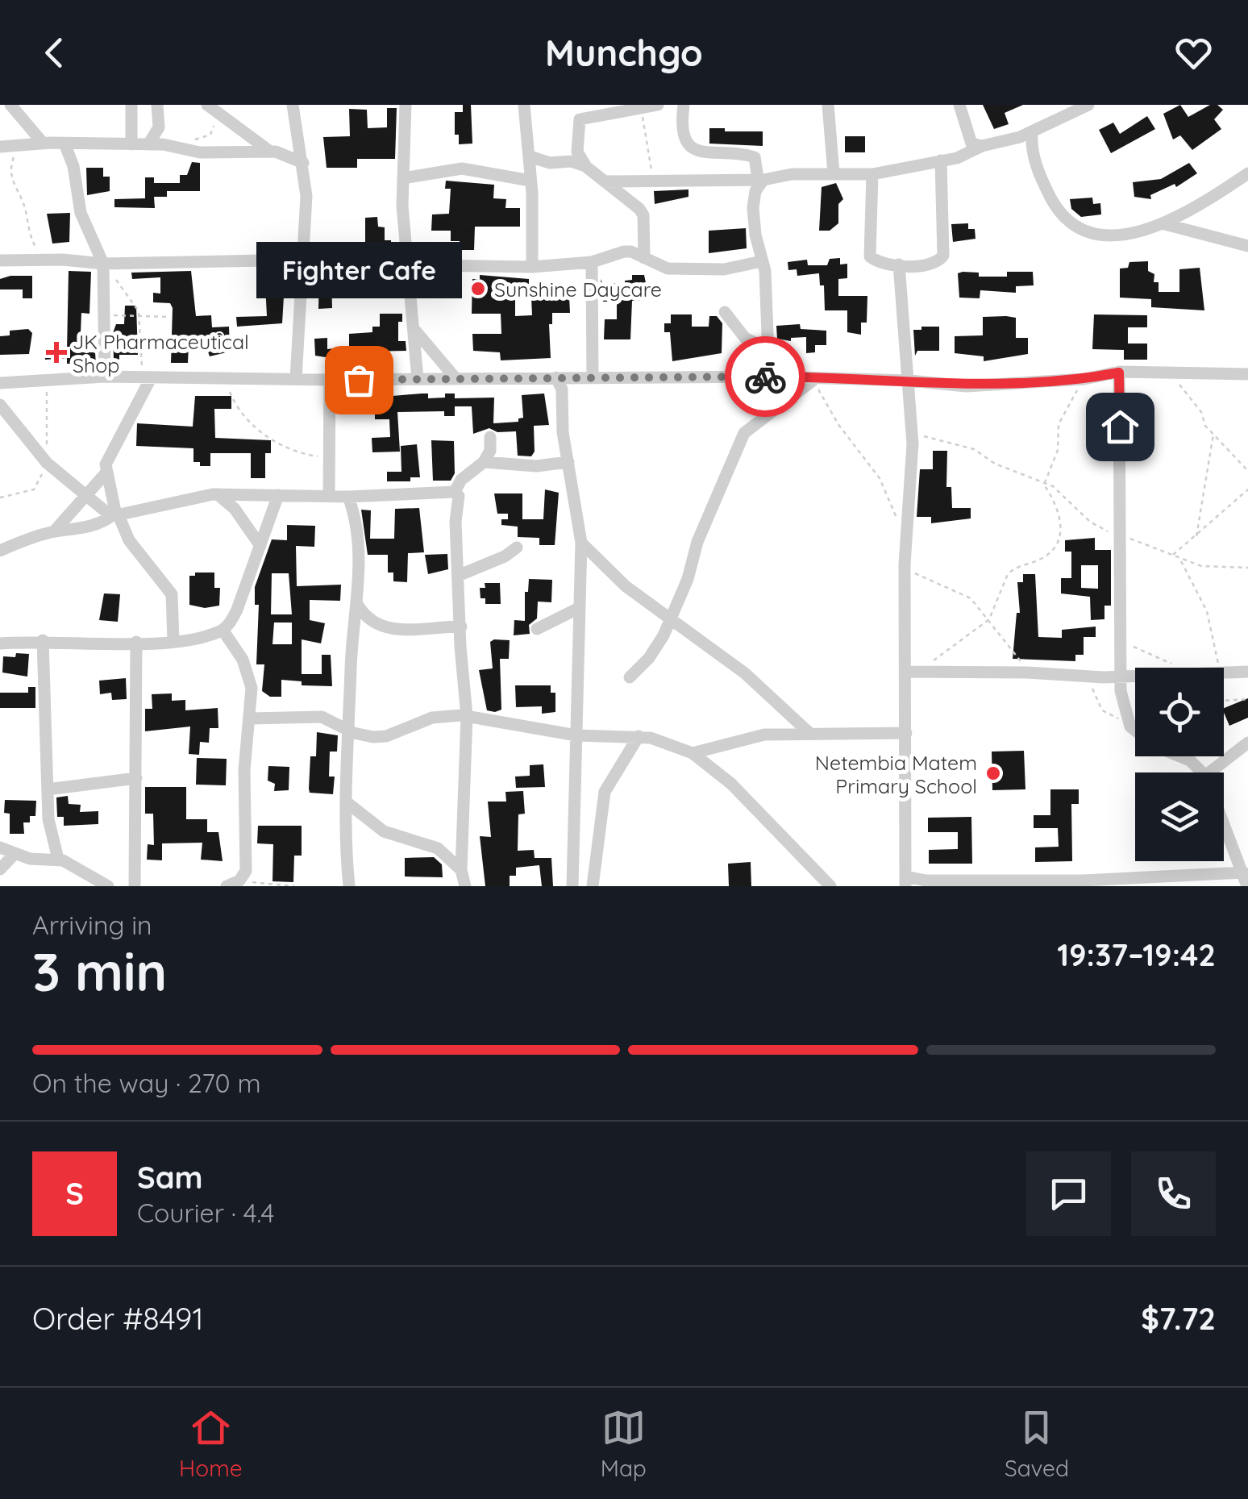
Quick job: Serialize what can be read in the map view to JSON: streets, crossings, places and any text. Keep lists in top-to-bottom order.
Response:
{
  "places": {
    "other": ["Sunshine Daycare", "Fighter Cafe", "Netembia Matem Primary School"],
    "health": ["JK Pharmaceutical Shop"]
  },
  "page": {
    "header": "Munchgo",
    "bubble": "Fighter Cafe",
    "heading": ["3 min", "Arriving in", "19:37–19:42"],
    "panel": [
      "Sam",
      "Courier · 4.4",
      "Order #8491",
      "$7.72"
    ],
    "bar": "On the way · 270 m",
    "round": "S",
    "tabs": ["Home", "Map", "Saved"]
  }
}
